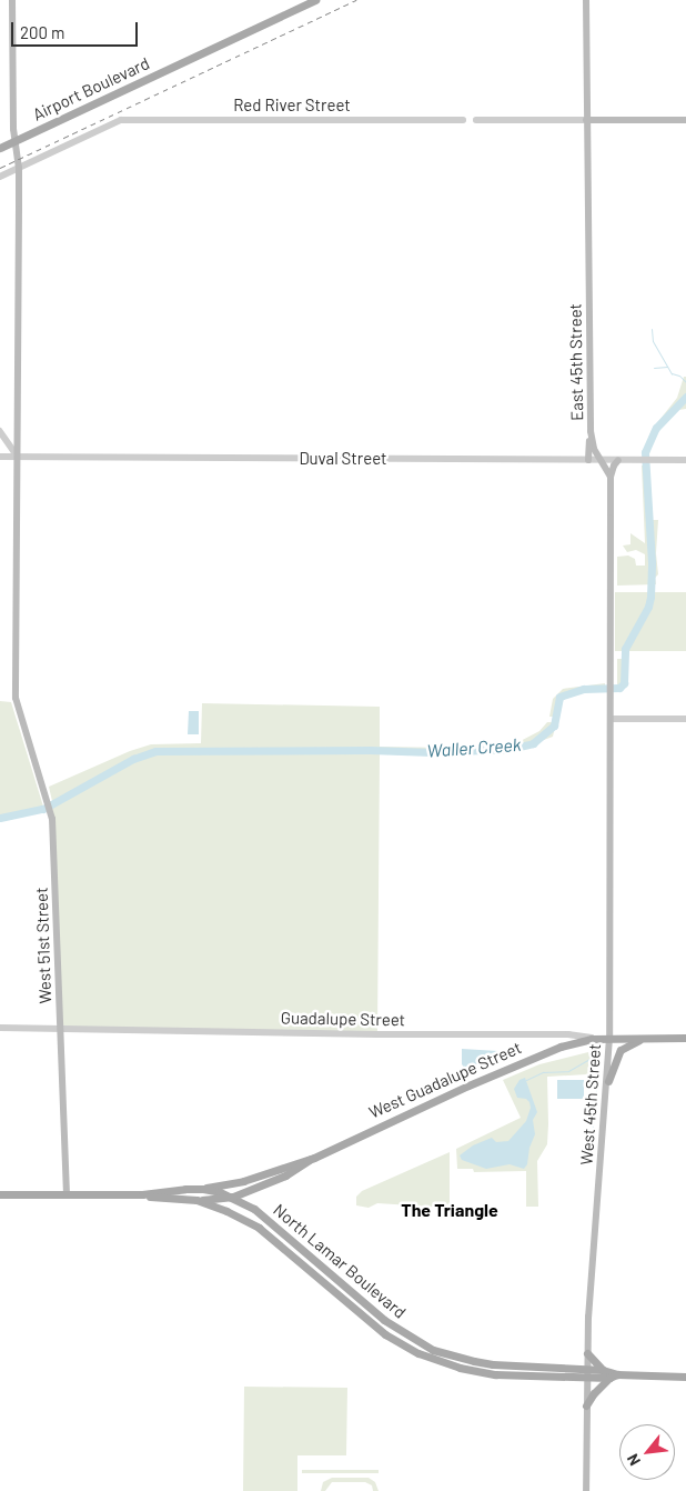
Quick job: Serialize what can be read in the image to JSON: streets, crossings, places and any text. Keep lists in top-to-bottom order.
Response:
{
  "streets": {
    "main road": [
      "Airport Boulevard",
      "East 45th Street",
      "West 51st Street",
      "Guadalupe Street",
      "West Guadalupe Street",
      "West 45th Street",
      "North Lamar Boulevard"
    ],
    "street": ["Red River Street", "Duval Street"]
  },
  "crossings": [
    ["Airport Boulevard", "West 51st Street"],
    ["Red River Street", "West 51st Street"],
    ["East 45th Street", "Duval Street"],
    ["Duval Street", "West 51st Street"],
    ["West 51st Street", "Guadalupe Street"],
    ["West 51st Street", "North Lamar Boulevard"],
    ["Guadalupe Street", "West Guadalupe Street"],
    ["Guadalupe Street", "West 45th Street"],
    ["West Guadalupe Street", "North Lamar Boulevard"],
    ["West 45th Street", "North Lamar Boulevard"]
  ],
  "districts": ["The Triangle"],
  "water": ["Waller Creek"],
  "scale_bar": "200 m",
  "north": "bottom left"
}
